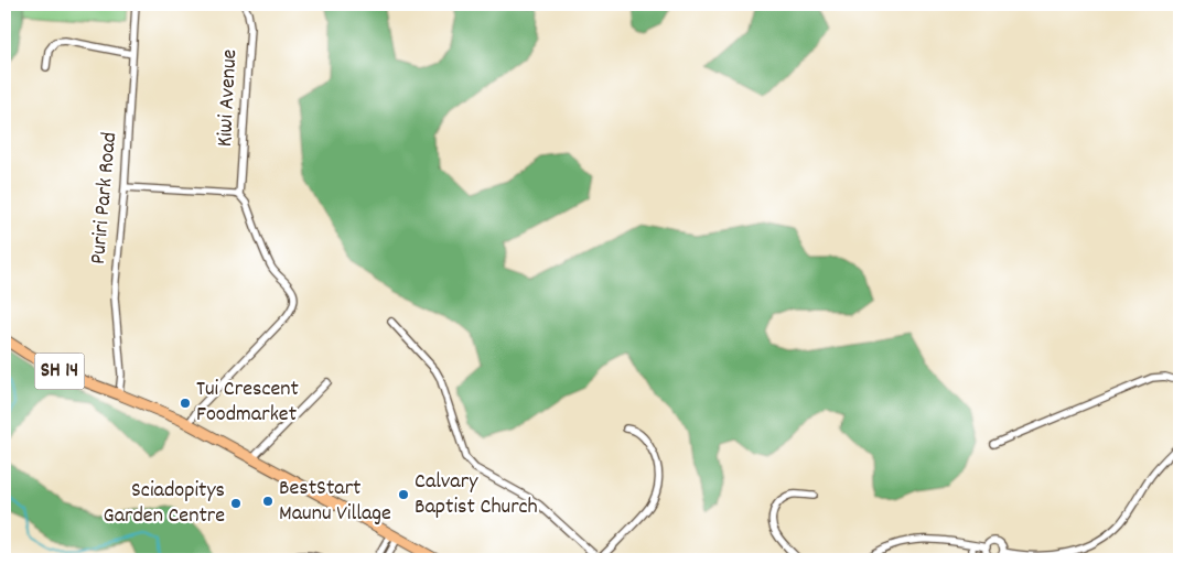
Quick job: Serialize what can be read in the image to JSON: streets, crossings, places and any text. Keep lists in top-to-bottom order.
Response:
{
  "streets": {
    "main road": ["SH 14"],
    "street": ["Kiwi Avenue", "Puriri Park Road"]
  },
  "crossings": [
    ["Puriri Park Road", "SH 14"]
  ],
  "places": [
    "Tui Crescent Foodmarket",
    "Calvary Baptist Church",
    "BestStart Maunu Village",
    "Sciadopitys Garden Centre"
  ]
}
